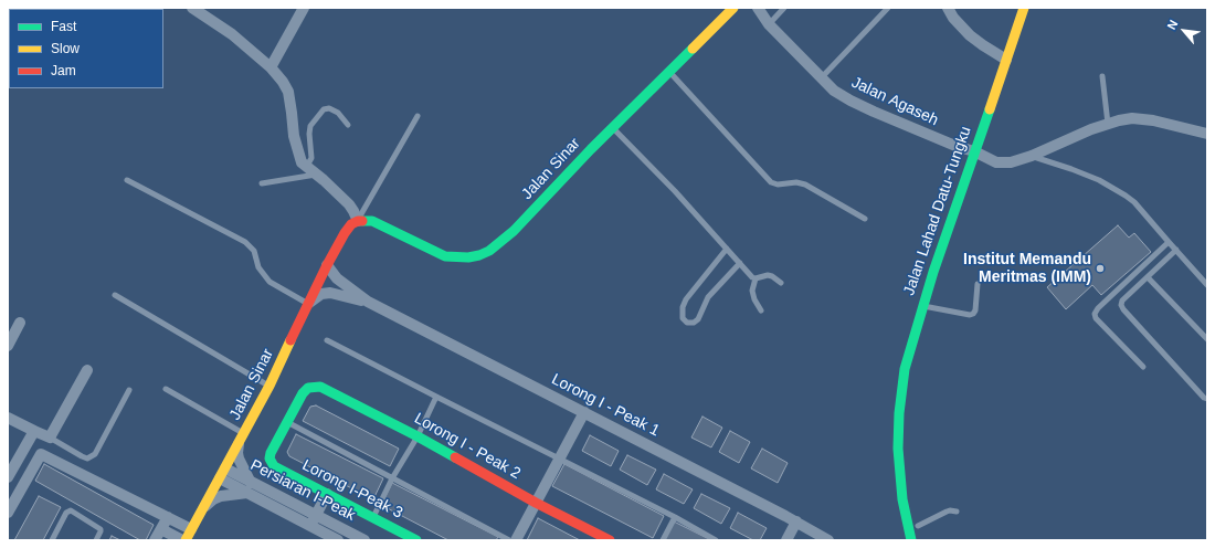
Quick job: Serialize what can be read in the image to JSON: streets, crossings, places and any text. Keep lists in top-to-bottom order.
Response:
{
  "streets": {
    "street": [
      "Jalan Agaseh",
      "Jalan Sinar",
      "Jalan Lahad Datu-Tungku",
      "Lorong I - Peak 1",
      "Lorong I - Peak 2",
      "Lorong I-Peak 3",
      "Persiaran I-Peak"
    ]
  },
  "crossings": [
    ["Jalan Agaseh", "Jalan Lahad Datu-Tungku"],
    ["Jalan Sinar", "Lorong I - Peak 1"],
    ["Jalan Sinar", "Persiaran I-Peak"],
    ["Lorong I - Peak 2", "Lorong I-Peak 3"]
  ],
  "places": ["Institut Memandu Meritmas (IMM)"],
  "legend": ["Fast", "Slow", "Jam"],
  "north": "top left"
}
